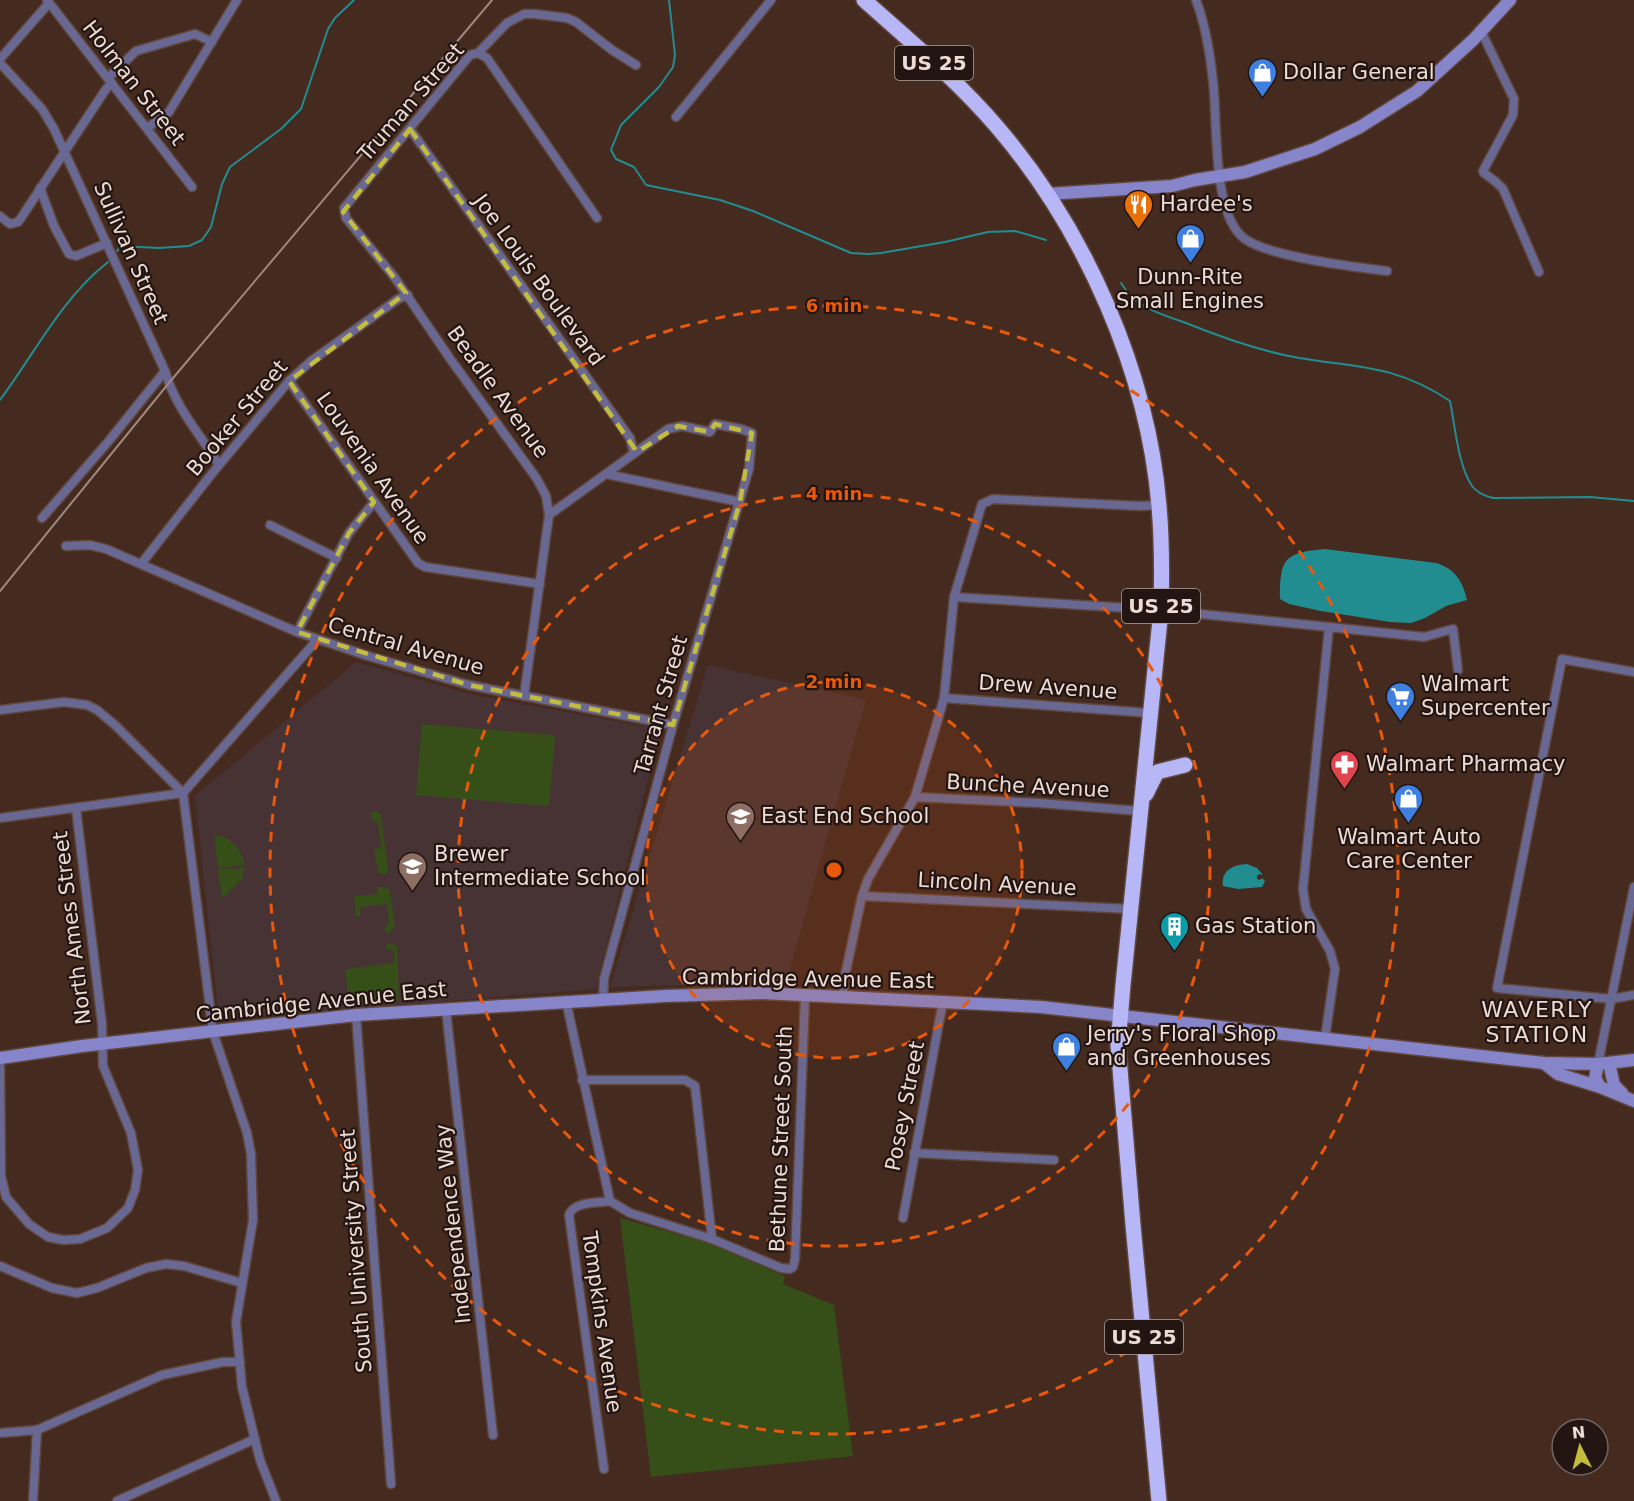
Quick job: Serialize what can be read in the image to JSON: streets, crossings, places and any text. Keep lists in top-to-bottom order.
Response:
{
  "streets": {
    "highway": ["US 25"],
    "main road": ["Cambridge Avenue East"],
    "street": [
      "Holman Street",
      "Truman Street",
      "Sullivan Street",
      "Joe Louis Boulevard",
      "Beadle Avenue",
      "Booker Street",
      "Louvenia Avenue",
      "Central Avenue",
      "Drew Avenue",
      "Tarrant Street",
      "Bunche Avenue",
      "Lincoln Avenue",
      "North Ames Street",
      "Posey Street",
      "Bethune Street South",
      "Independence Way",
      "South University Street",
      "Tompkins Avenue"
    ]
  },
  "crossings": [
    ["US 25", "Drew Avenue"],
    ["US 25", "Bunche Avenue"],
    ["US 25", "Lincoln Avenue"],
    ["US 25", "Cambridge Avenue East"],
    ["Truman Street", "Joe Louis Boulevard"],
    ["Truman Street", "Beadle Avenue"],
    ["Truman Street", "Booker Street"],
    ["Sullivan Street", "Booker Street"],
    ["Joe Louis Boulevard", "Tarrant Street"],
    ["Beadle Avenue", "Booker Street"],
    ["Booker Street", "Louvenia Avenue"],
    ["Booker Street", "Central Avenue"],
    ["Central Avenue", "Tarrant Street"],
    ["Tarrant Street", "Cambridge Avenue East"],
    ["North Ames Street", "Cambridge Avenue East"],
    ["Cambridge Avenue East", "Posey Street"],
    ["Cambridge Avenue East", "Bethune Street South"],
    ["Cambridge Avenue East", "Independence Way"],
    ["Cambridge Avenue East", "South University Street"],
    ["Cambridge Avenue East", "Tompkins Avenue"],
    ["Bethune Street South", "Tompkins Avenue"]
  ],
  "districts": ["WAVERLY STATION"],
  "places": {
    "shop": [
      "Dollar General",
      "Dunn-Rite Small Engines",
      "Walmart Auto Care Center",
      "Jerry's Floral Shop and Greenhouses"
    ],
    "restaurant": ["Hardee's"],
    "supermarket": ["Walmart Supercenter"],
    "pharmacy": ["Walmart Pharmacy"],
    "school or university": ["East End School", "Brewer Intermediate School"],
    "building": ["Gas Station"]
  },
  "north": "top",
  "rings": ["6 min", "4 min", "2 min"]
}
